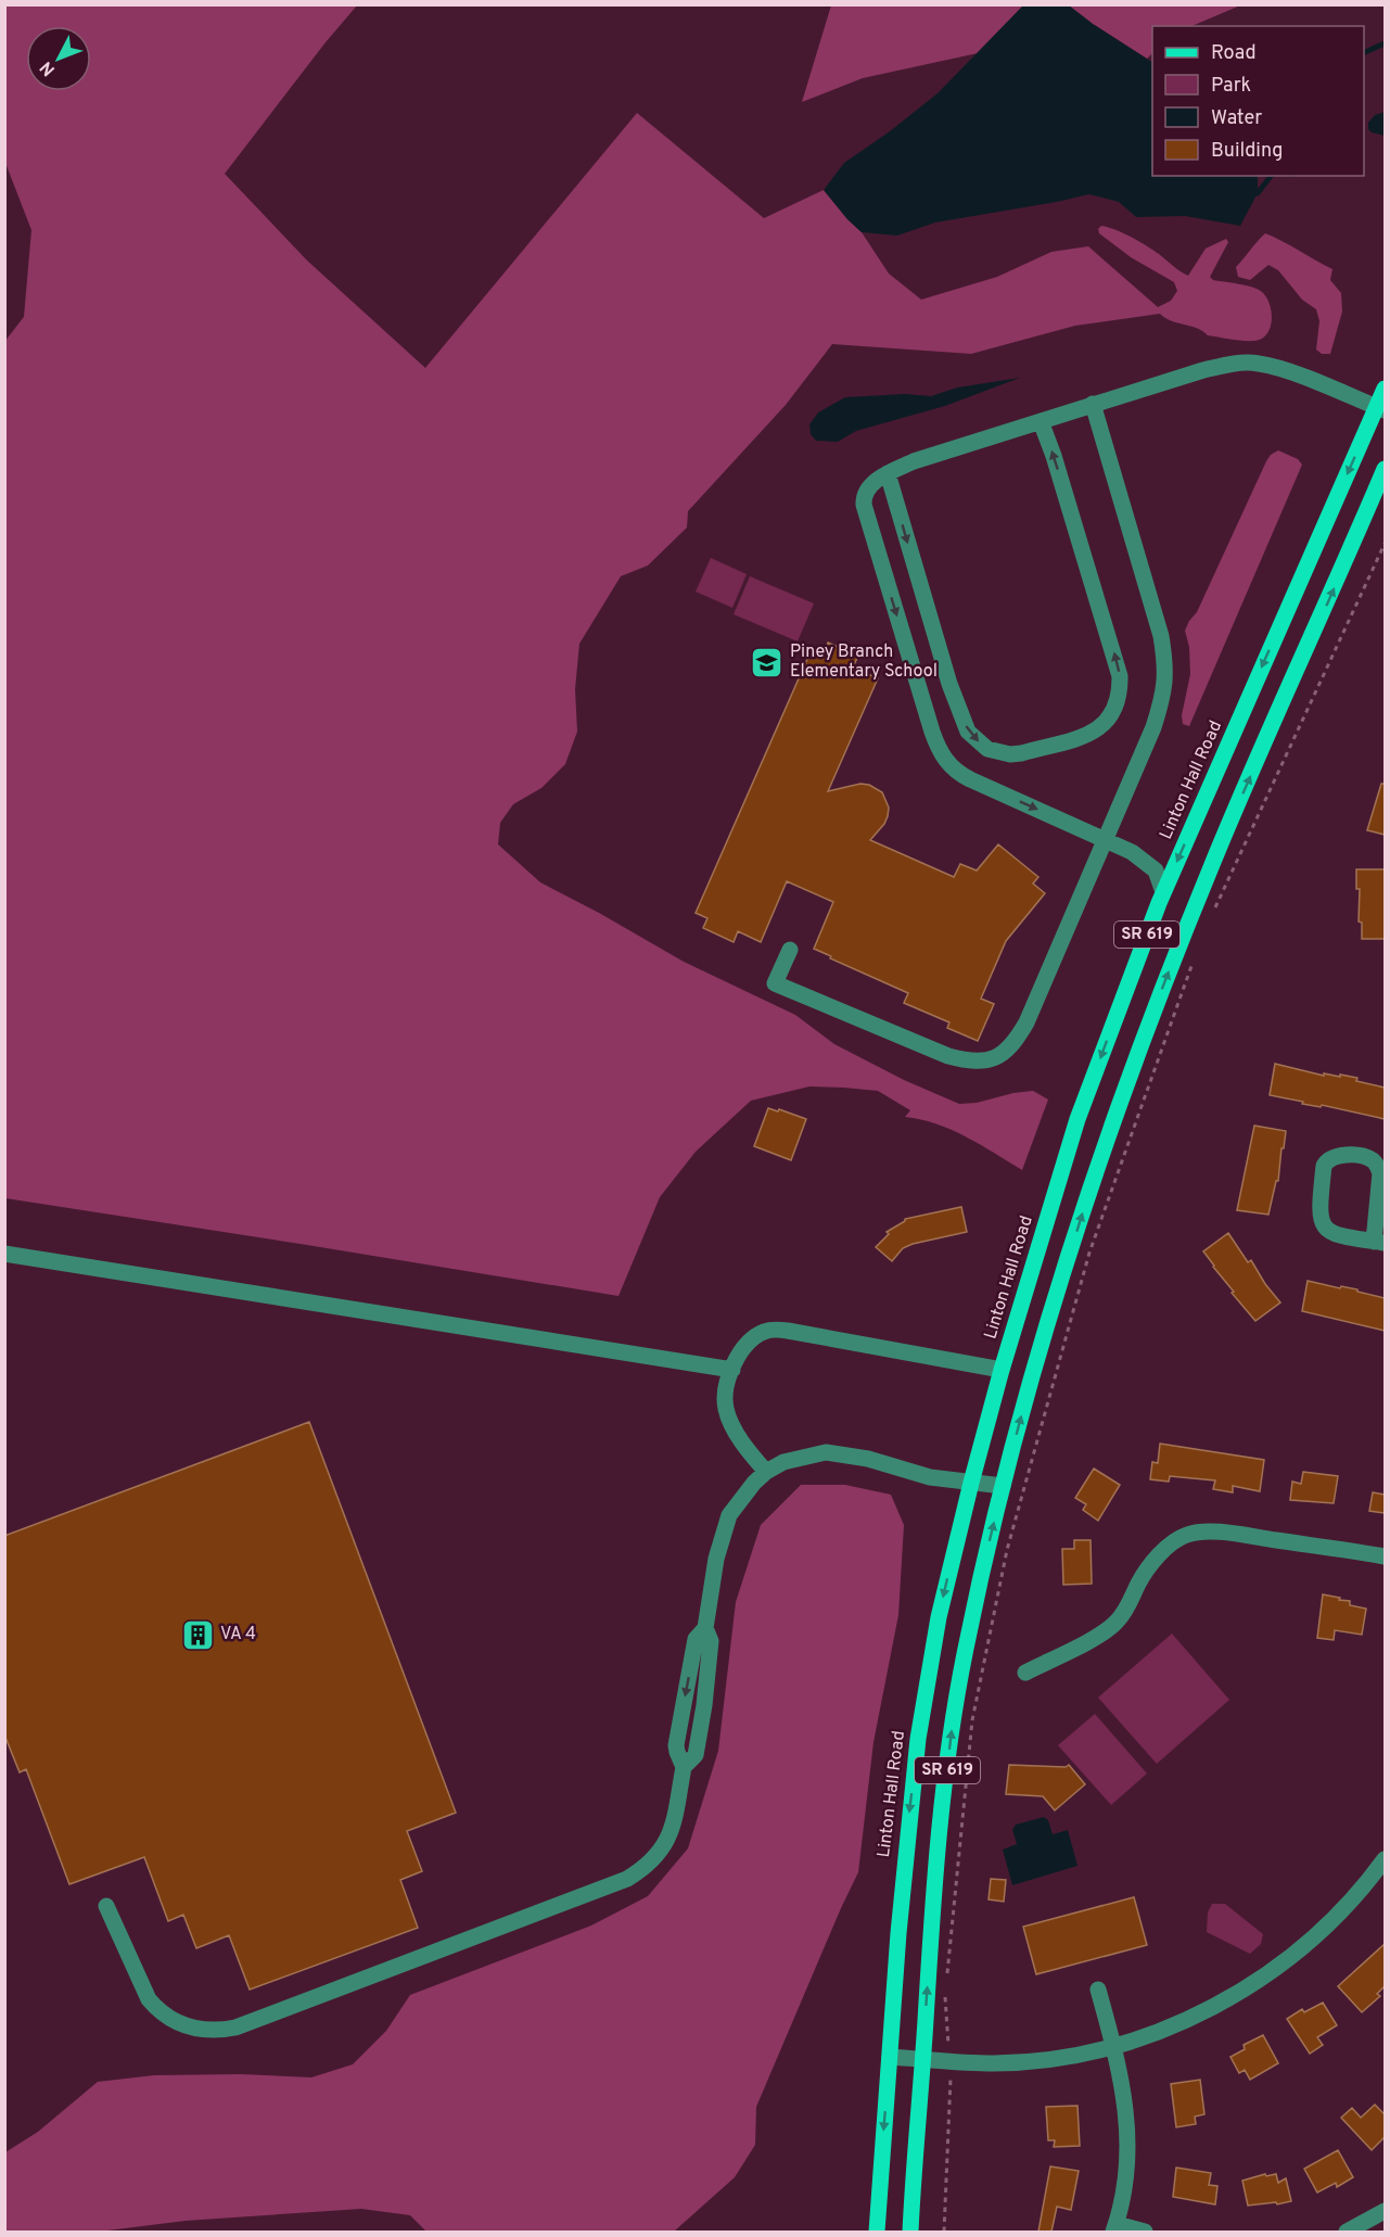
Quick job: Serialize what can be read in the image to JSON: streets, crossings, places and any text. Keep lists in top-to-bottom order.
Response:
{
  "streets": {
    "main road": ["Linton Hall Road", "SR 619"]
  },
  "places": {
    "school or university": ["Piney Branch Elementary School"],
    "building": ["VA 4"]
  },
  "legend": [
    "Road",
    "Park",
    "Water",
    "Building"
  ],
  "north": "bottom left"
}
